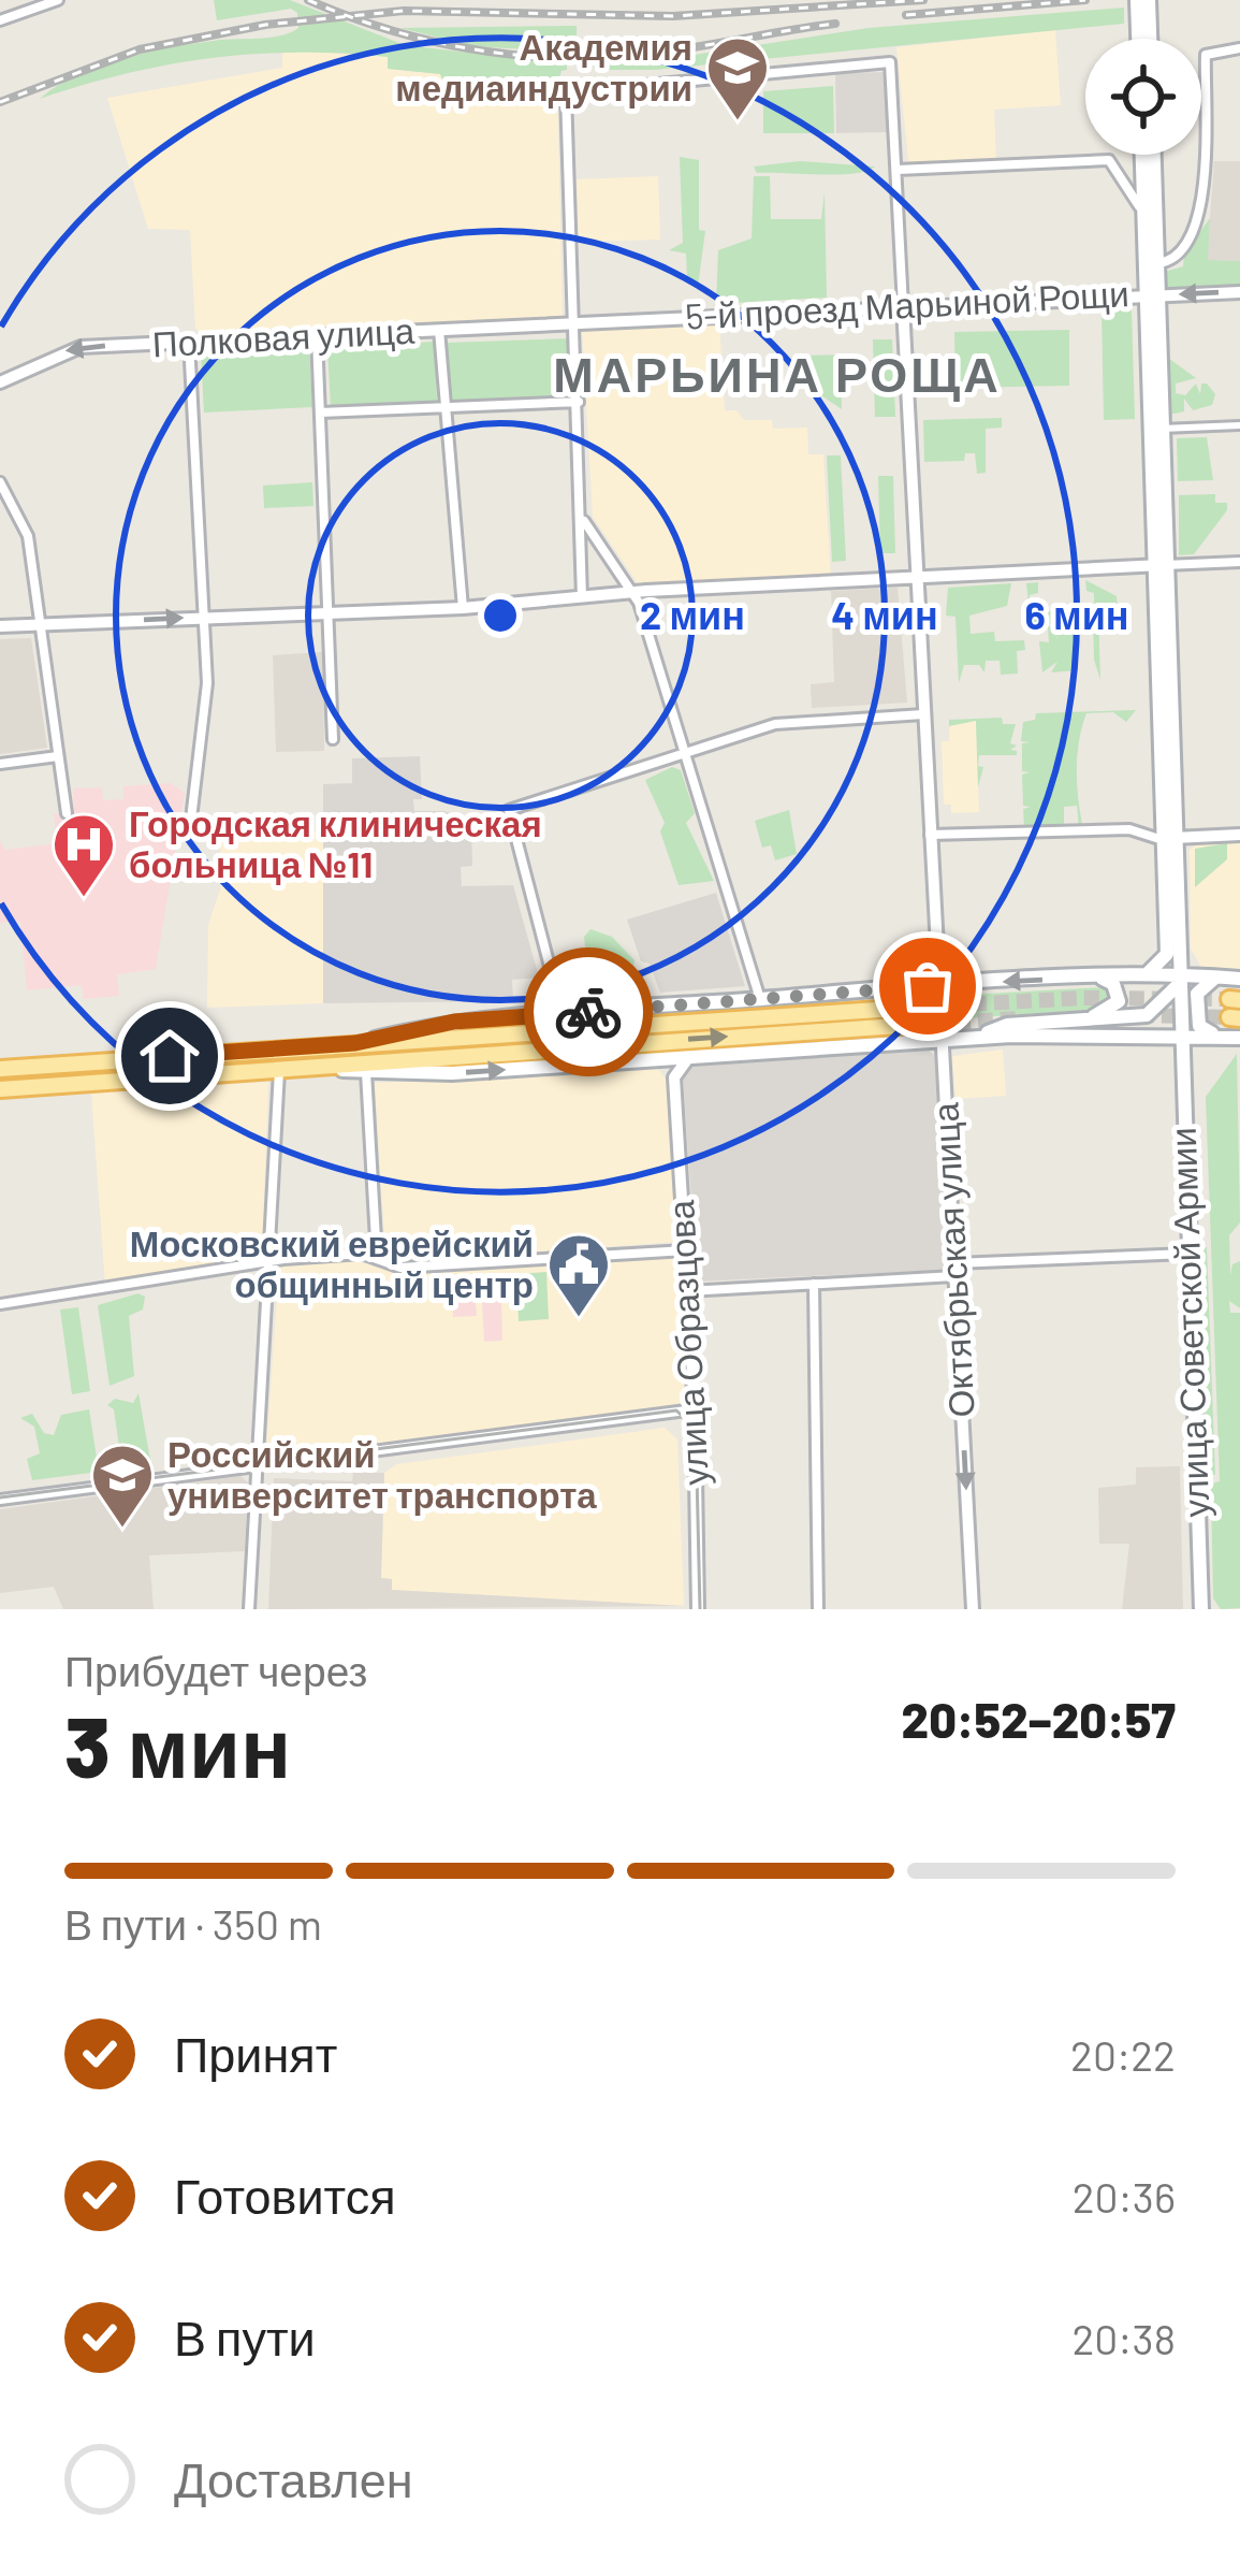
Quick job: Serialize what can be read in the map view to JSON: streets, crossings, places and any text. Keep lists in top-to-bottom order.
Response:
{
  "streets": {
    "main road": ["улица Советской Армии"],
    "street": [
      "5-й проезд Марьиной Рощи",
      "Полковая улица",
      "Октябрьская улица",
      "улица Образцова"
    ]
  },
  "crossings": [
    ["5-й проезд Марьиной Рощи", "Полковая улица"],
    ["5-й проезд Марьиной Рощи", "Октябрьская улица"],
    ["Полковая улица", "Октябрьская улица"]
  ],
  "districts": ["МАРЬИНА РОЩА"],
  "places": {
    "school or university": ["Академия медиаиндустрии", "Российский университет транспорта"],
    "hospital": ["Городская клиническая больница №11"],
    "public building": ["Московский еврейский общинный центр"]
  },
  "page": {
    "heading": ["3 мин", "Прибудет через", "20:52–20:57"],
    "bar": "В пути · 350 m",
    "list": [
      ["Принят", "20:22"],
      ["Готовится", "20:36"],
      ["В пути", "20:38"],
      "Доставлен"
    ]
  },
  "rings": ["2 мин", "4 мин", "6 мин"]
}
